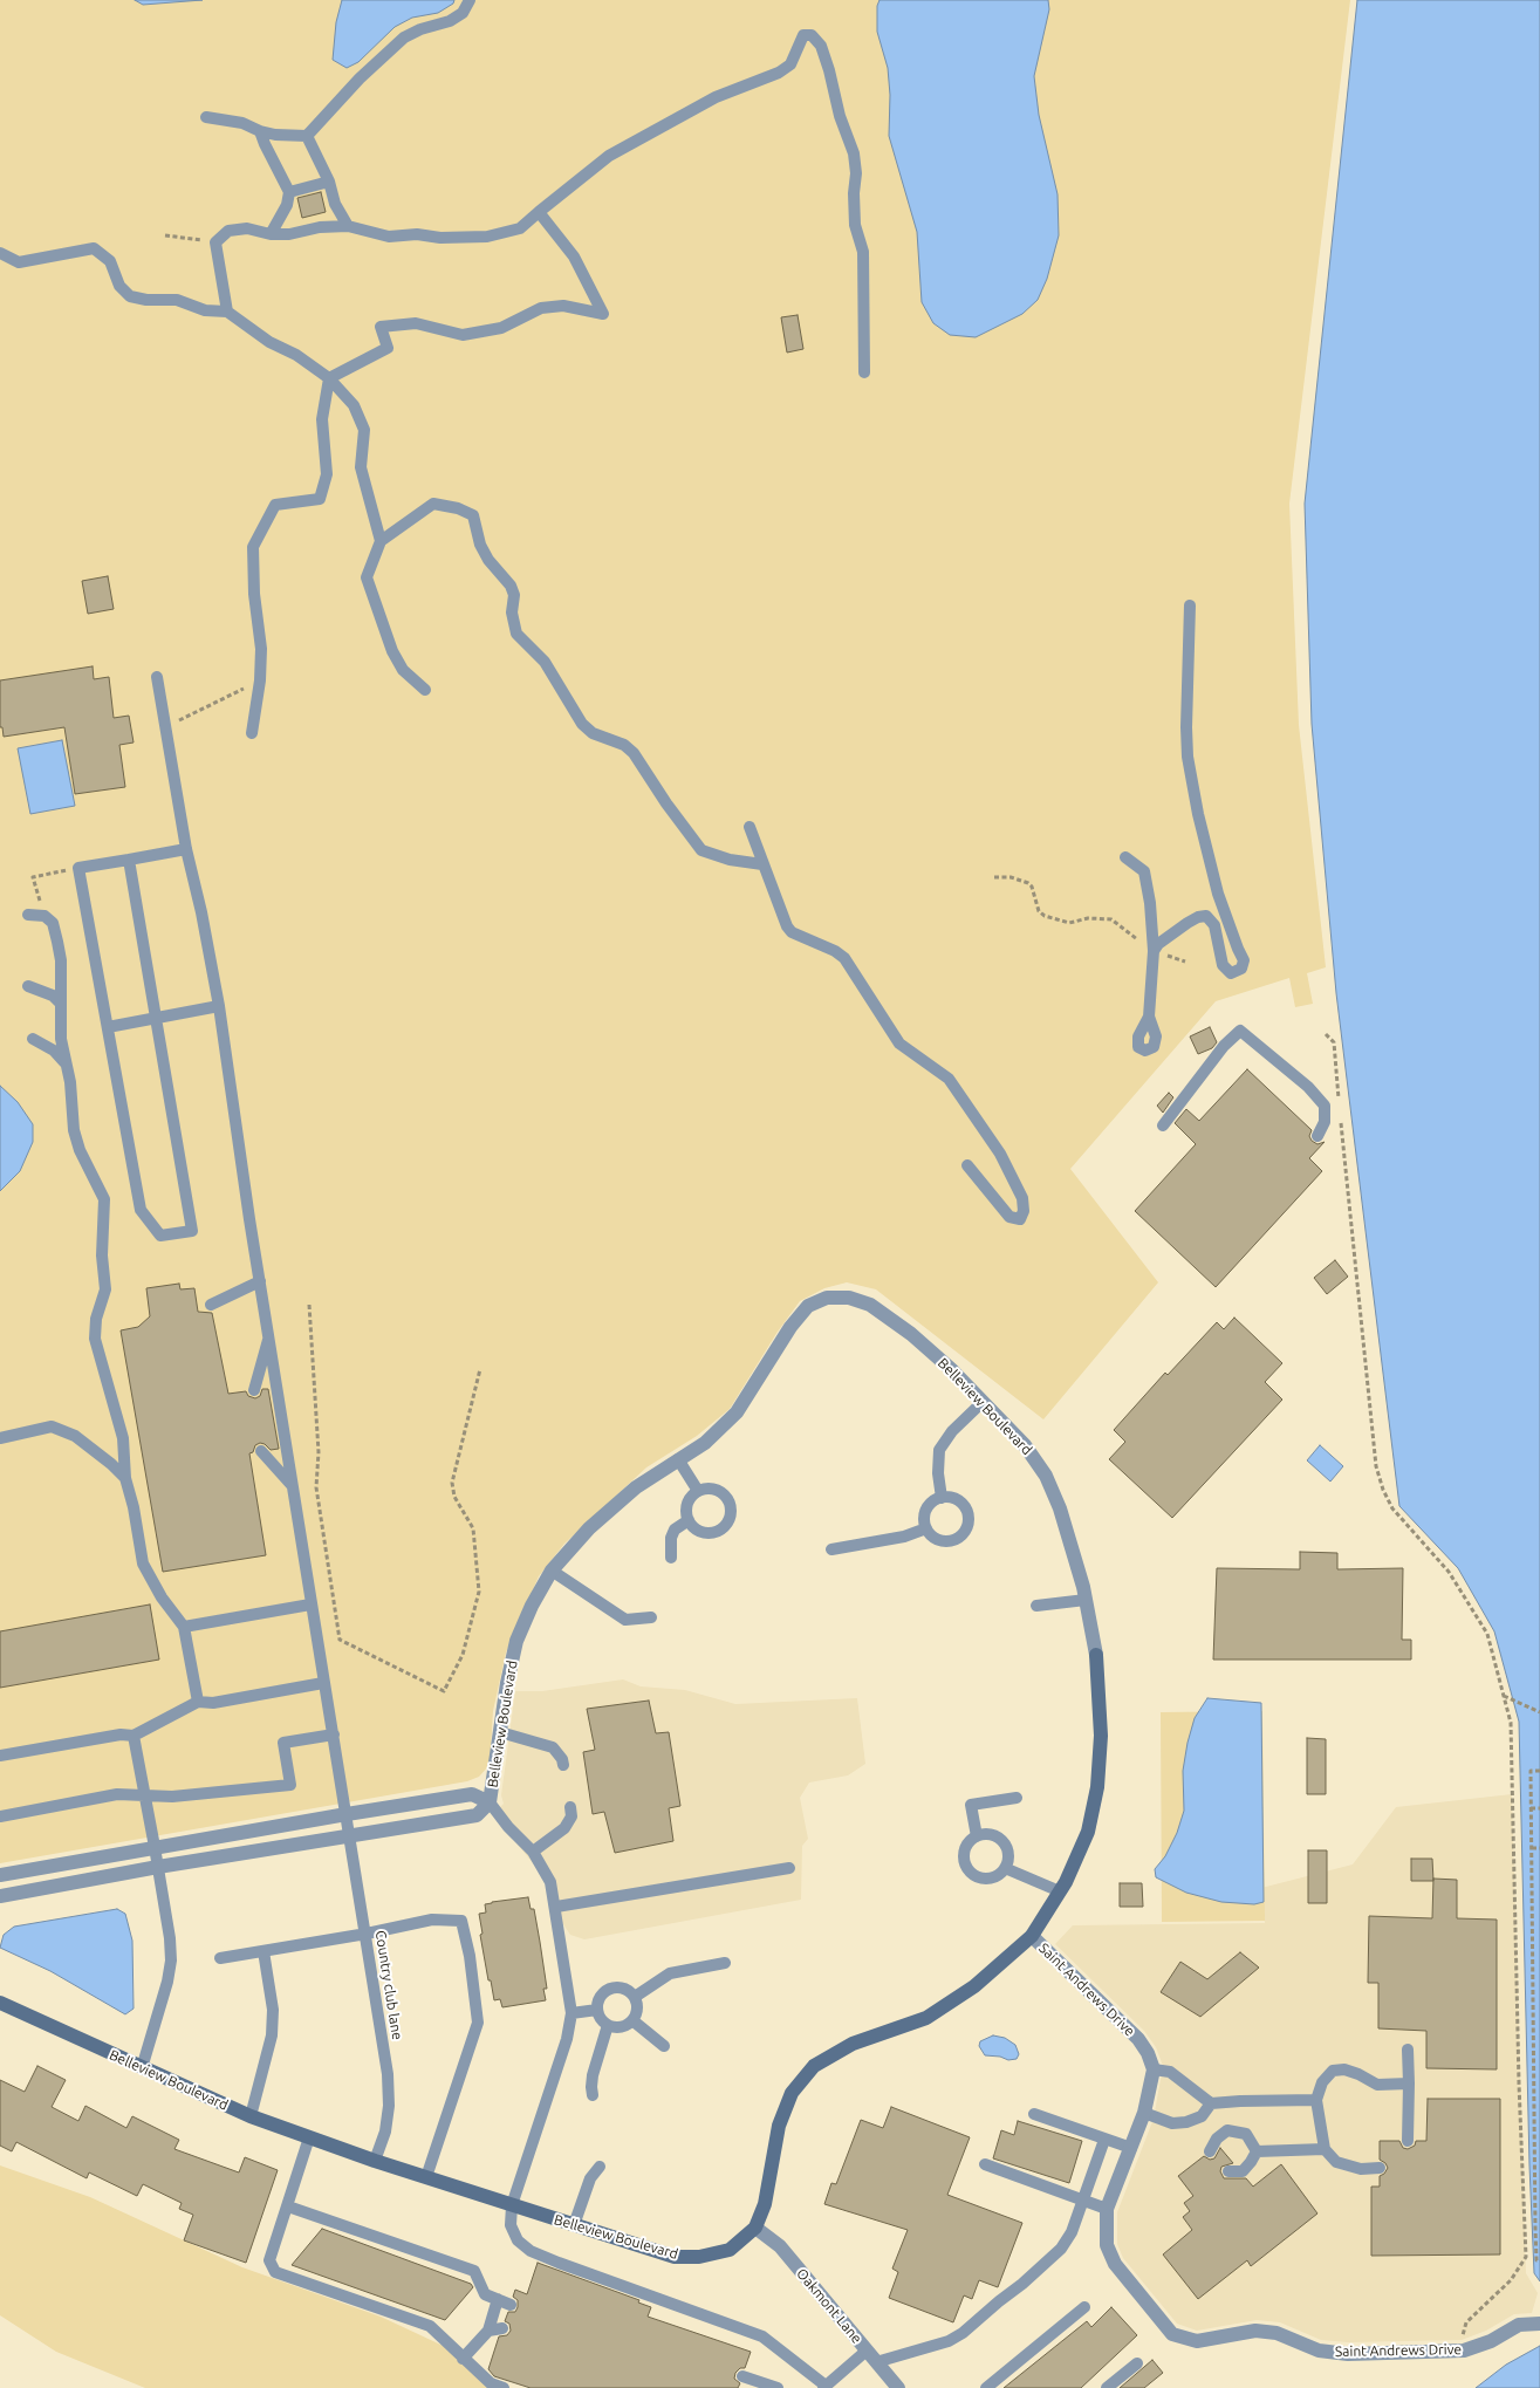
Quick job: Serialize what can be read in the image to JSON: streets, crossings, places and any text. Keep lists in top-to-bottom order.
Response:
{
  "streets": {
    "street": ["Belleview Boulevard", "Saint Andrews Drive", "Oakmont Lane"],
    "lane": ["Country club lane"]
  },
  "crossings": [
    ["Belleview Boulevard", "Country club lane"],
    ["Belleview Boulevard", "Saint Andrews Drive"],
    ["Belleview Boulevard", "Oakmont Lane"]
  ]
}
